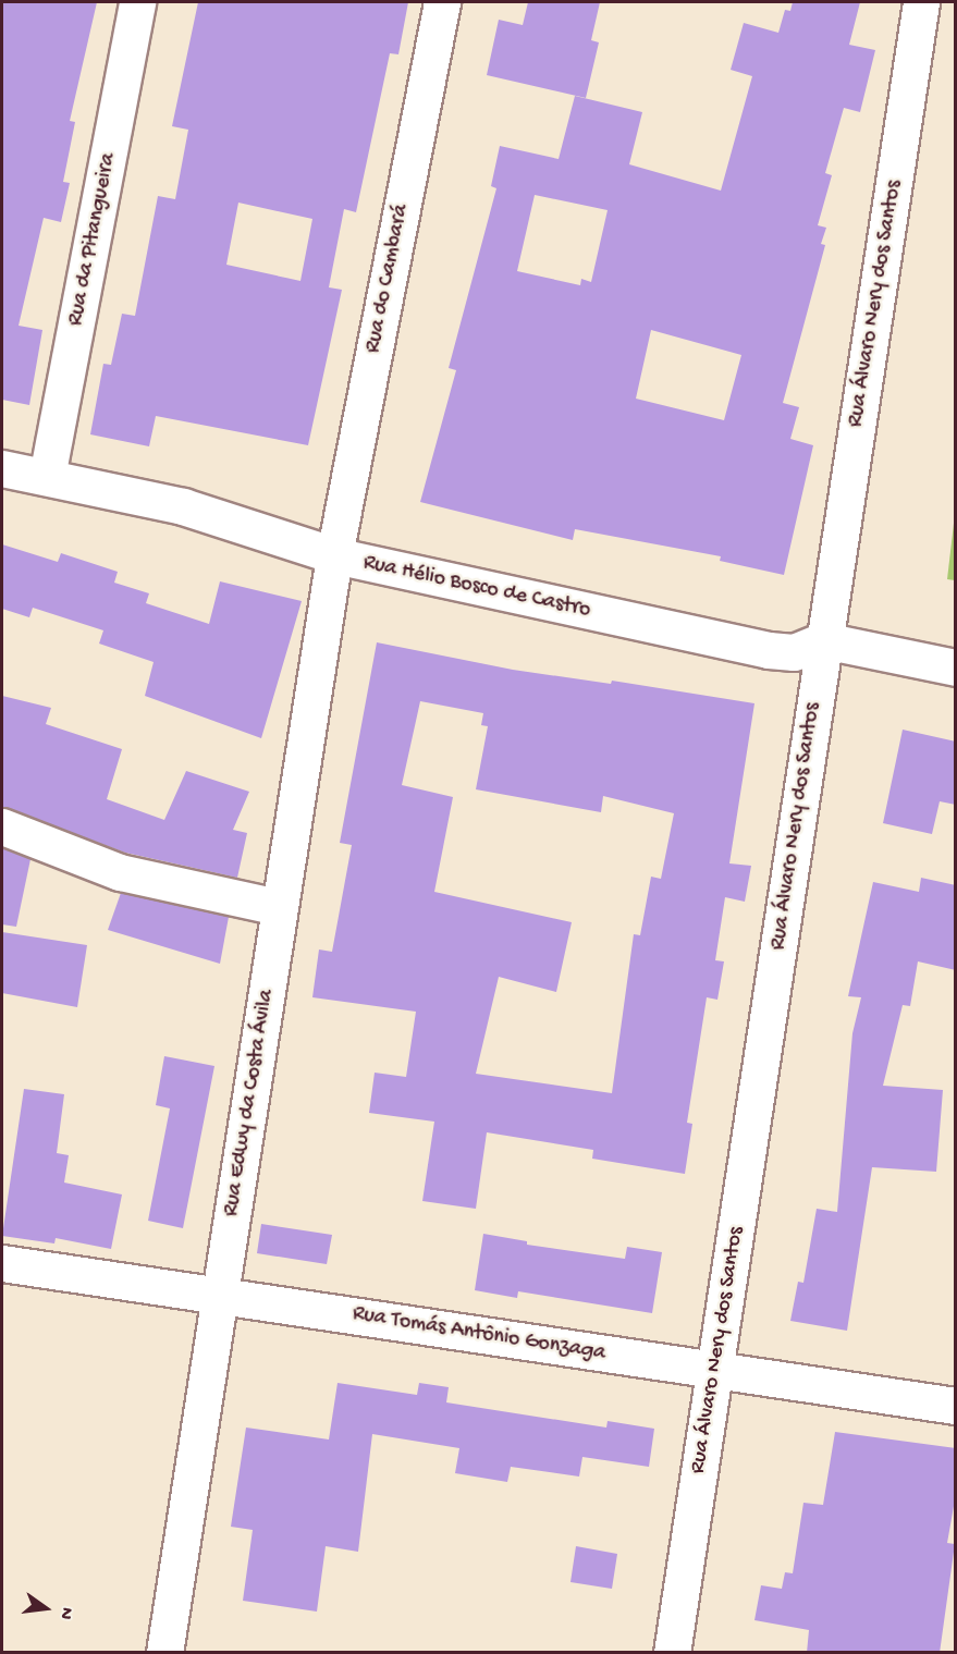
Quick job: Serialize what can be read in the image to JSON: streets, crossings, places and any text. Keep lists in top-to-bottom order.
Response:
{
  "streets": {
    "street": [
      "Rua da Pitangueira",
      "Rua do Cambará",
      "Rua Álvaro Nery dos Santos",
      "Rua Hélio Bosco de Castro",
      "Rua Edwy da Costa Ávila",
      "Rua Tomás Antônio Gonzaga"
    ]
  },
  "crossings": [
    ["Rua da Pitangueira", "Rua Hélio Bosco de Castro"],
    ["Rua do Cambará", "Rua Hélio Bosco de Castro"],
    ["Rua do Cambará", "Rua Edwy da Costa Ávila"],
    ["Rua Álvaro Nery dos Santos", "Rua Hélio Bosco de Castro"],
    ["Rua Álvaro Nery dos Santos", "Rua Tomás Antônio Gonzaga"],
    ["Rua Hélio Bosco de Castro", "Rua Edwy da Costa Ávila"],
    ["Rua Edwy da Costa Ávila", "Rua Tomás Antônio Gonzaga"]
  ],
  "north": "right"
}
